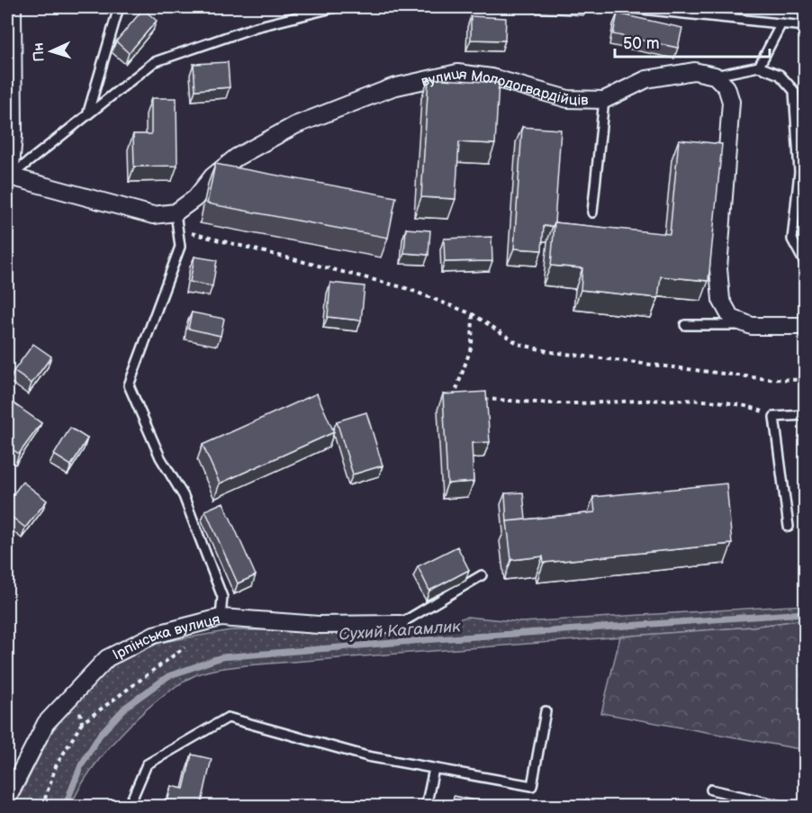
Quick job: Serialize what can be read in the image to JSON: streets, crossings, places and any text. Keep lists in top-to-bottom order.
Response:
{
  "streets": {
    "street": ["вулиця Молодогвардійців", "Ірпінська вулиця"]
  },
  "water": ["Сухий Кагамлик"],
  "scale_bar": "50 m",
  "north": "left"
}
